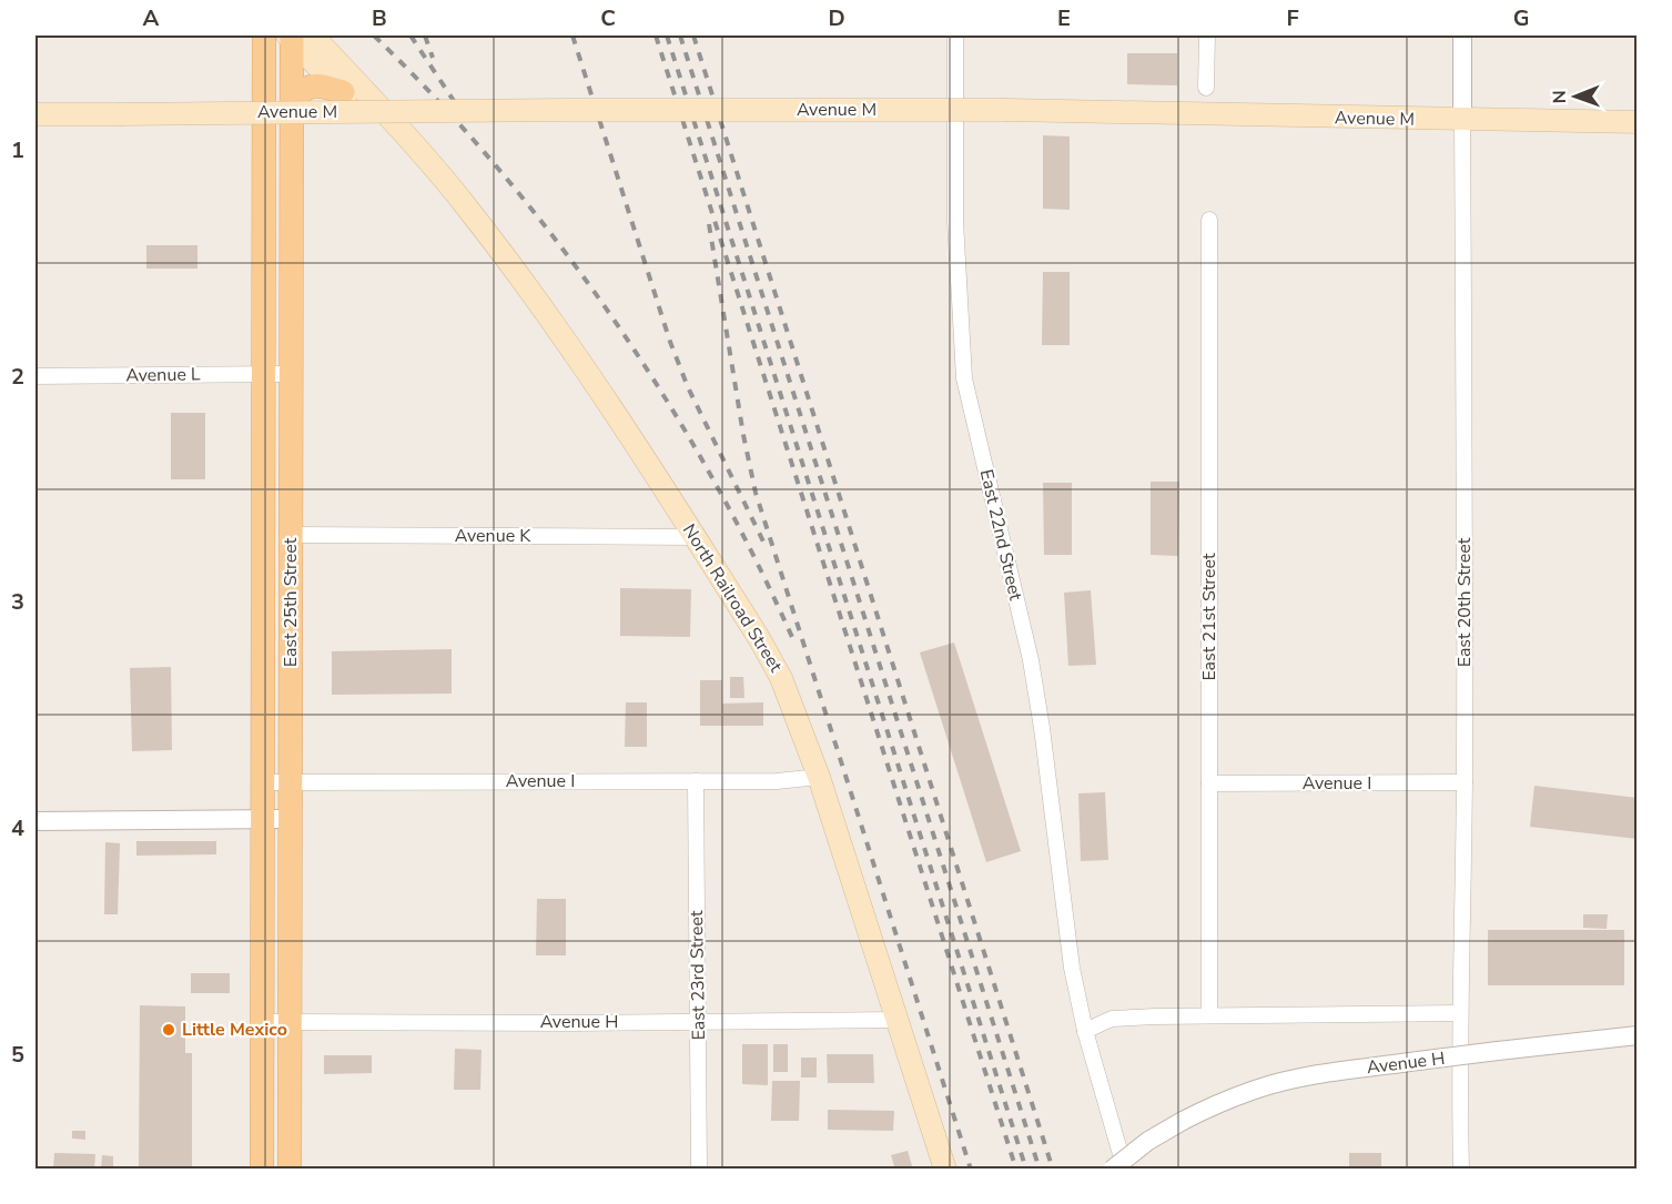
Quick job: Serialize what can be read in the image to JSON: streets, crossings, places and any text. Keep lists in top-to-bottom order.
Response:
{
  "streets": {
    "main road": ["Avenue M", "North Railroad Street", "East 25th Street"],
    "street": [
      "Avenue L",
      "East 22nd Street",
      "Avenue K",
      "East 20th Street",
      "East 21st Street",
      "Avenue I",
      "East 23rd Street",
      "Avenue H"
    ]
  },
  "crossings": [
    ["Avenue M", "East 20th Street"],
    ["Avenue L", "East 25th Street"],
    ["Avenue K", "North Railroad Street"],
    ["Avenue K", "East 25th Street"],
    ["North Railroad Street", "Avenue I"],
    ["North Railroad Street", "Avenue H"],
    ["East 25th Street", "Avenue I"],
    ["East 25th Street", "Avenue H"],
    ["East 20th Street", "Avenue I"],
    ["East 21st Street", "Avenue I"],
    ["Avenue I", "East 23rd Street"],
    ["East 23rd Street", "Avenue H"]
  ],
  "places": ["Little Mexico"],
  "north": "left",
  "grid": {
    "columns": [
      "A",
      "B",
      "C",
      "D",
      "E",
      "F",
      "G"
    ],
    "rows": [
      "1",
      "2",
      "3",
      "4",
      "5"
    ]
  }
}
